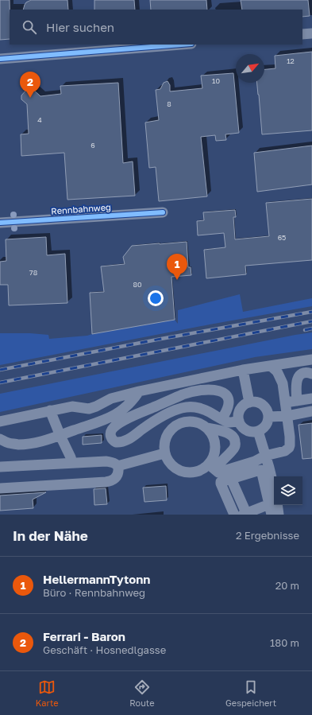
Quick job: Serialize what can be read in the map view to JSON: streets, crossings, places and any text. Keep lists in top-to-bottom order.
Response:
{
  "streets": {
    "street": ["Rennbahnweg"]
  },
  "house_numbers": [
    "12",
    "10",
    "8",
    "4",
    "6",
    "65",
    "78",
    "80"
  ],
  "north": "top right",
  "page": {
    "search": "Hier suchen",
    "pins": ["2", "1"],
    "heading": ["In der Nähe", "2 Ergebnisse"],
    "list": [
      {
        "mark": "1",
        "name": "HellermannTytonn",
        "note": "Büro · Rennbahnweg",
        "value": "20 m"
      },
      {
        "mark": "2",
        "name": "Ferrari - Baron",
        "note": "Geschäft · Hosnedlgasse",
        "value": "180 m"
      }
    ],
    "nav": ["Karte", "Route", "Gespeichert"]
  }
}
